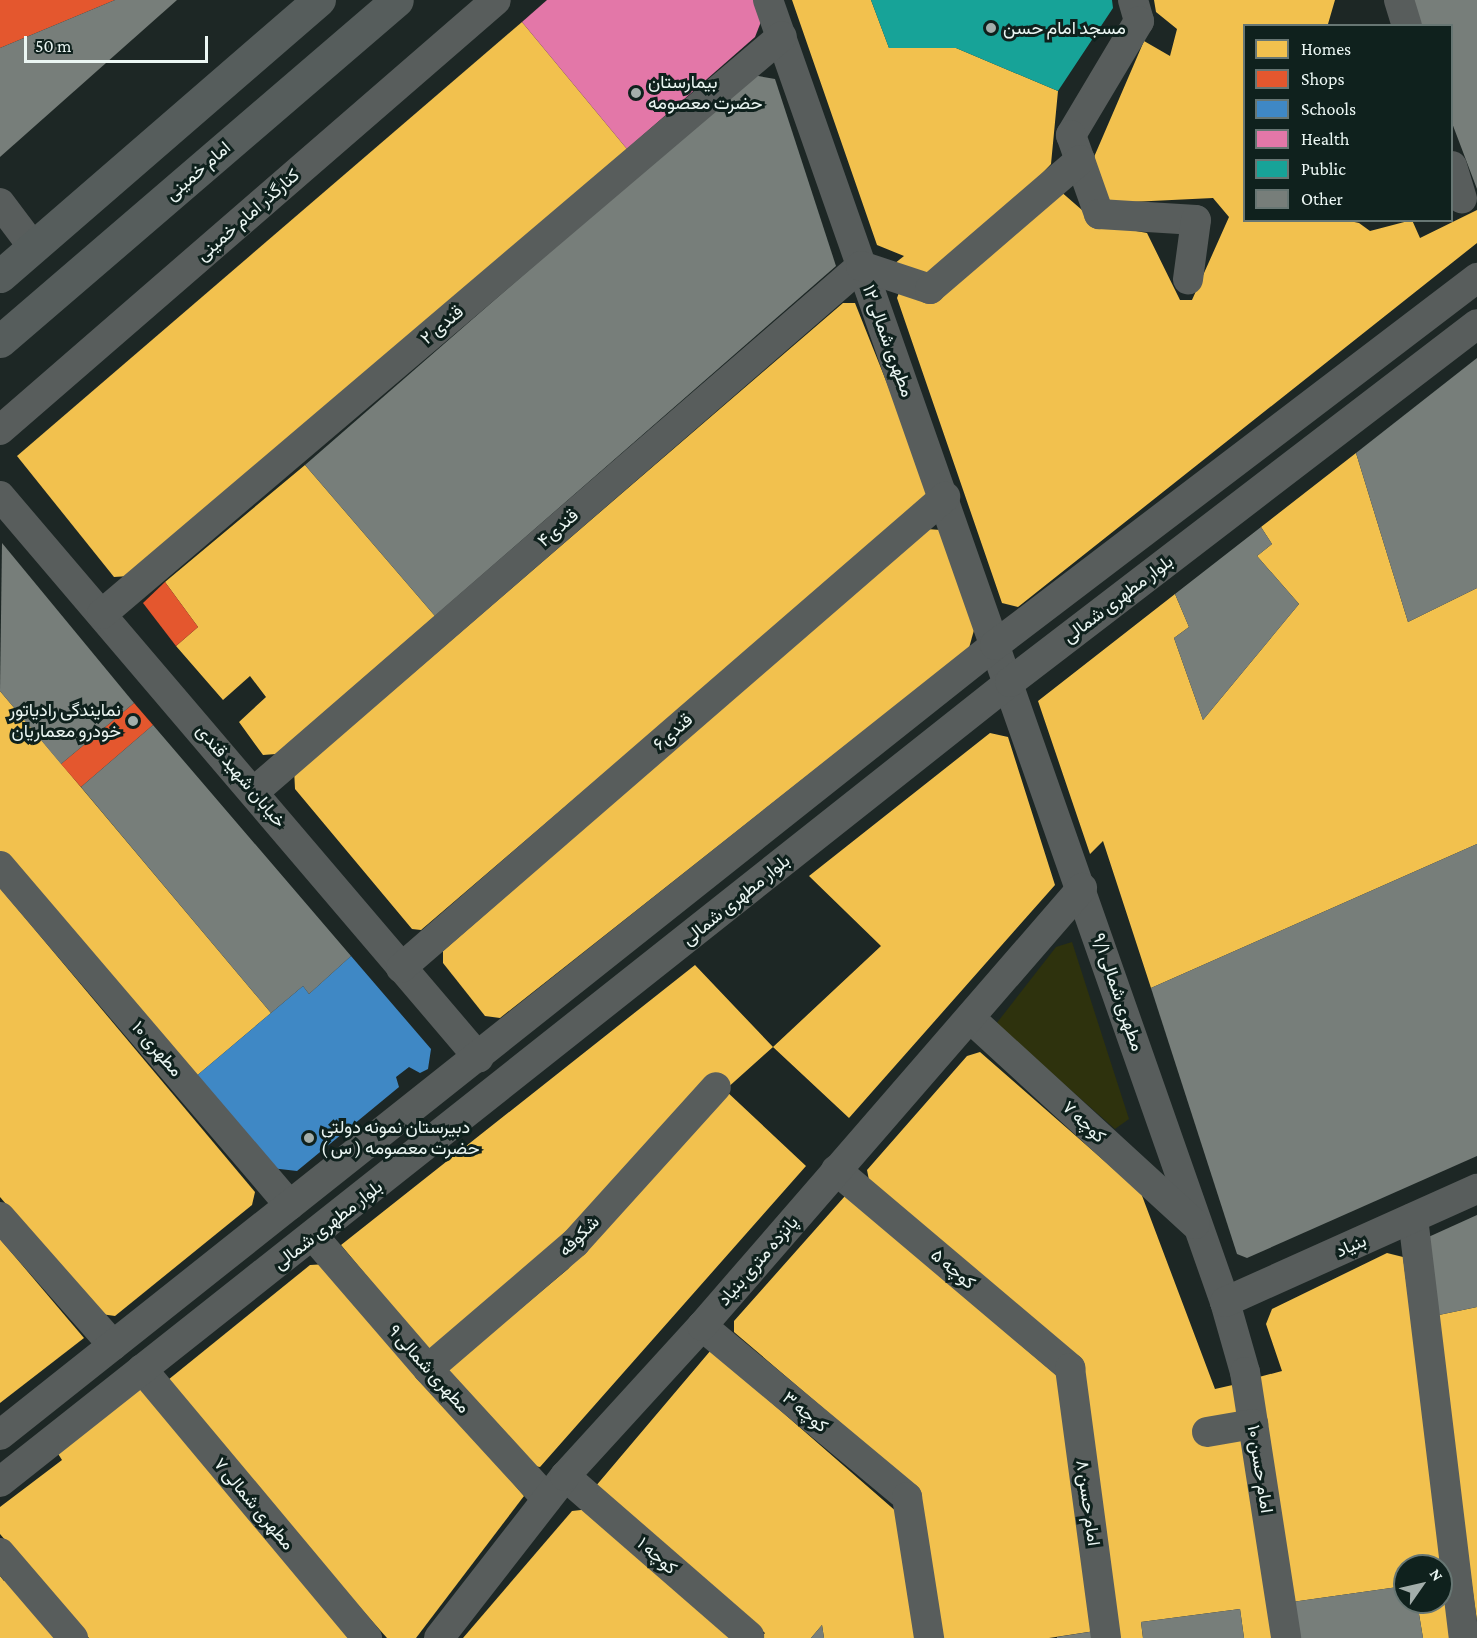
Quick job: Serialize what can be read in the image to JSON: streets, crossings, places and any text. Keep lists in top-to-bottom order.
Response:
{
  "streets": {
    "main road": ["امام خمینی"],
    "street": [
      "کنارگذر امام خمینی",
      "قندی ۲",
      "مطهری شمالی ۱۲",
      "قندی۴",
      "بلوار مطهری شمالی",
      "قندی۶",
      "خیابان شهید قندی",
      "مطهری شمالی ۹/۱",
      "مطهری ۱۰",
      "کوچه ۷",
      "شکوفه",
      "بنیاد",
      "پانزده متری بنیاد",
      "کوچه ۵",
      "مطهری شمالی ۹",
      "کوچه ۳",
      "امام حسن ۱۰",
      "امام حسن ۸",
      "مطهری شمالی ۷",
      "کوچه ۱"
    ]
  },
  "crossings": [
    ["قندی ۲", "مطهری شمالی ۱۲"],
    ["قندی ۲", "خیابان شهید قندی"],
    ["مطهری شمالی ۱۲", "قندی۴"],
    ["مطهری شمالی ۱۲", "بلوار مطهری شمالی"],
    ["مطهری شمالی ۱۲", "قندی۶"],
    ["مطهری شمالی ۱۲", "مطهری شمالی ۹/۱"],
    ["قندی۴", "خیابان شهید قندی"],
    ["بلوار مطهری شمالی", "خیابان شهید قندی"],
    ["بلوار مطهری شمالی", "مطهری شمالی ۹/۱"],
    ["بلوار مطهری شمالی", "مطهری ۱۰"],
    ["بلوار مطهری شمالی", "مطهری شمالی ۹"],
    ["بلوار مطهری شمالی", "مطهری شمالی ۷"],
    ["قندی۶", "خیابان شهید قندی"],
    ["مطهری شمالی ۹/۱", "کوچه ۷"],
    ["مطهری شمالی ۹/۱", "بنیاد"],
    ["مطهری شمالی ۹/۱", "پانزده متری بنیاد"],
    ["مطهری شمالی ۹/۱", "امام حسن ۱۰"],
    ["کوچه ۷", "پانزده متری بنیاد"],
    ["شکوفه", "مطهری شمالی ۹"],
    ["بنیاد", "امام حسن ۱۰"],
    ["پانزده متری بنیاد", "کوچه ۵"],
    ["پانزده متری بنیاد", "مطهری شمالی ۹"],
    ["پانزده متری بنیاد", "کوچه ۳"],
    ["پانزده متری بنیاد", "کوچه ۱"],
    ["کوچه ۵", "امام حسن ۸"],
    ["مطهری شمالی ۹", "کوچه ۱"]
  ],
  "places": [
    "مسجد امام حسن",
    "بیمارستان حضرت معصومه",
    "نمایندگی رادیاتور خودرو معماریان",
    "دبیرستان نمونه دولتی حضرت معصومه ( س )"
  ],
  "legend": [
    "Homes",
    "Shops",
    "Schools",
    "Health",
    "Public",
    "Other"
  ],
  "scale_bar": "50 m",
  "north": "top right"
}
